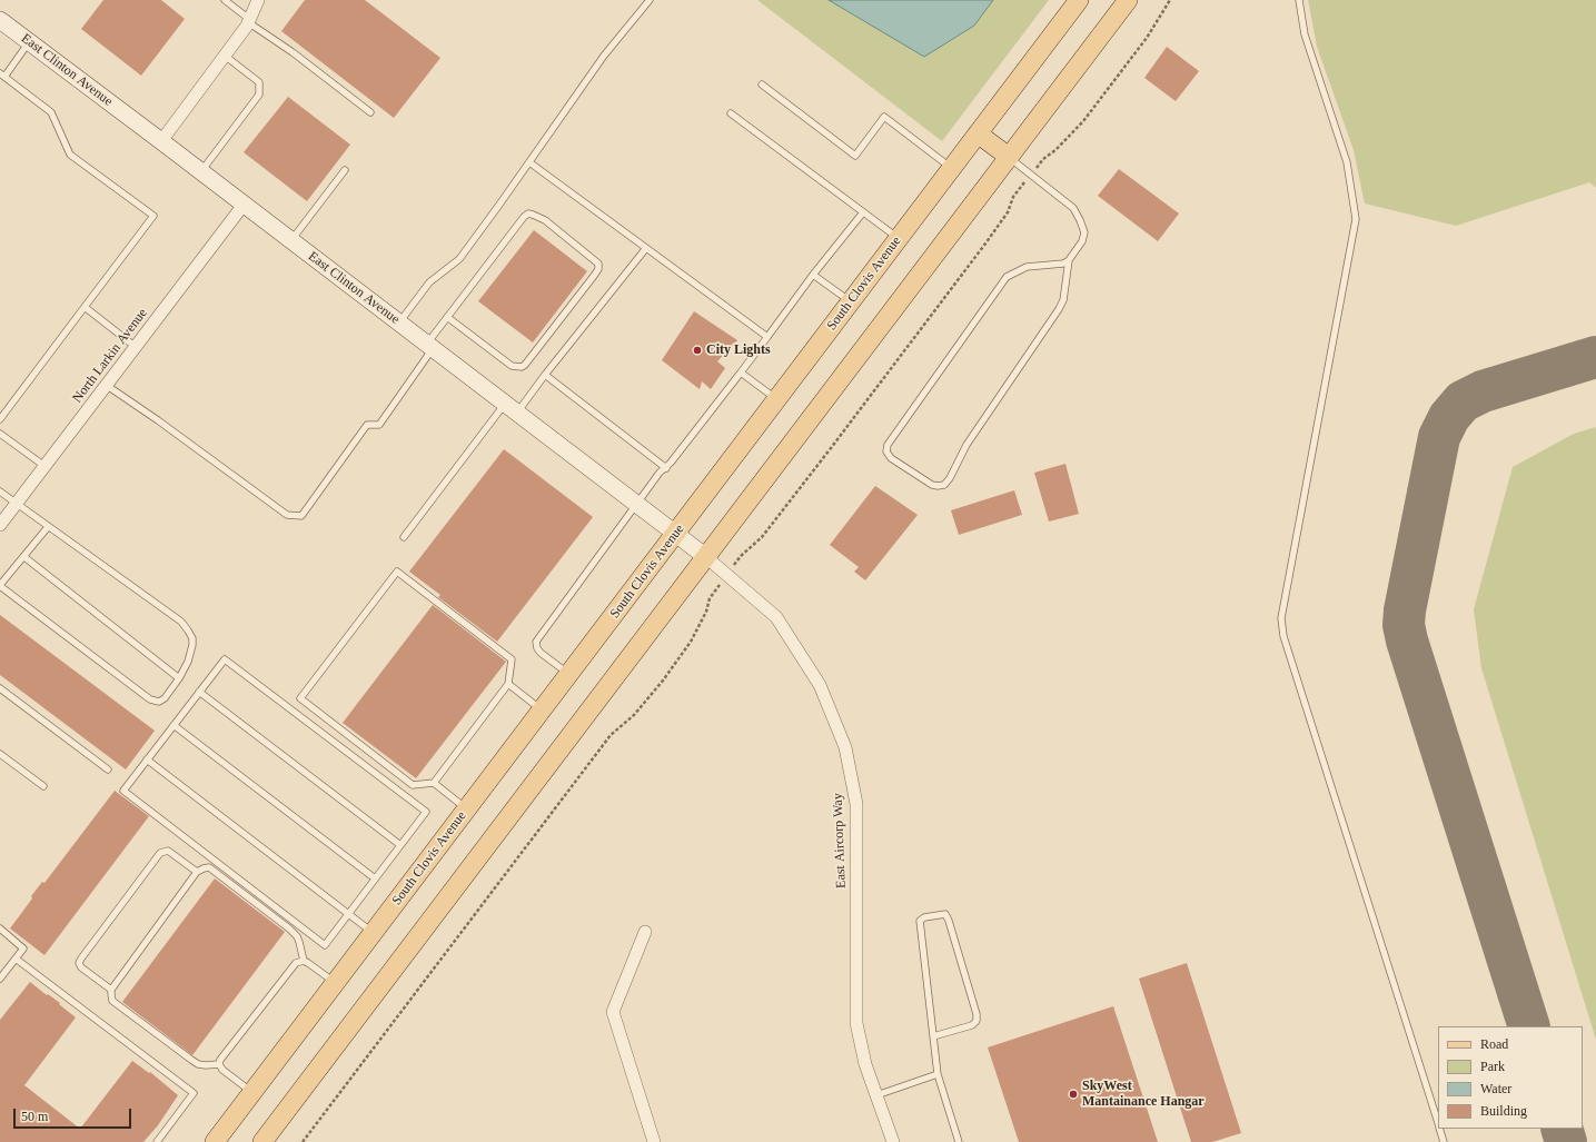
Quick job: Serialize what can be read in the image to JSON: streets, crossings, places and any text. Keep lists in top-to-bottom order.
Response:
{
  "streets": {
    "main road": ["South Clovis Avenue"],
    "street": ["East Clinton Avenue", "North Larkin Avenue", "East Aircorp Way"]
  },
  "crossings": [
    ["East Clinton Avenue", "South Clovis Avenue"],
    ["East Clinton Avenue", "North Larkin Avenue"],
    ["East Clinton Avenue", "East Aircorp Way"]
  ],
  "places": ["City Lights", "SkyWest Mantainance Hangar"],
  "legend": [
    "Road",
    "Park",
    "Water",
    "Building"
  ],
  "scale_bar": "50 m"
}
